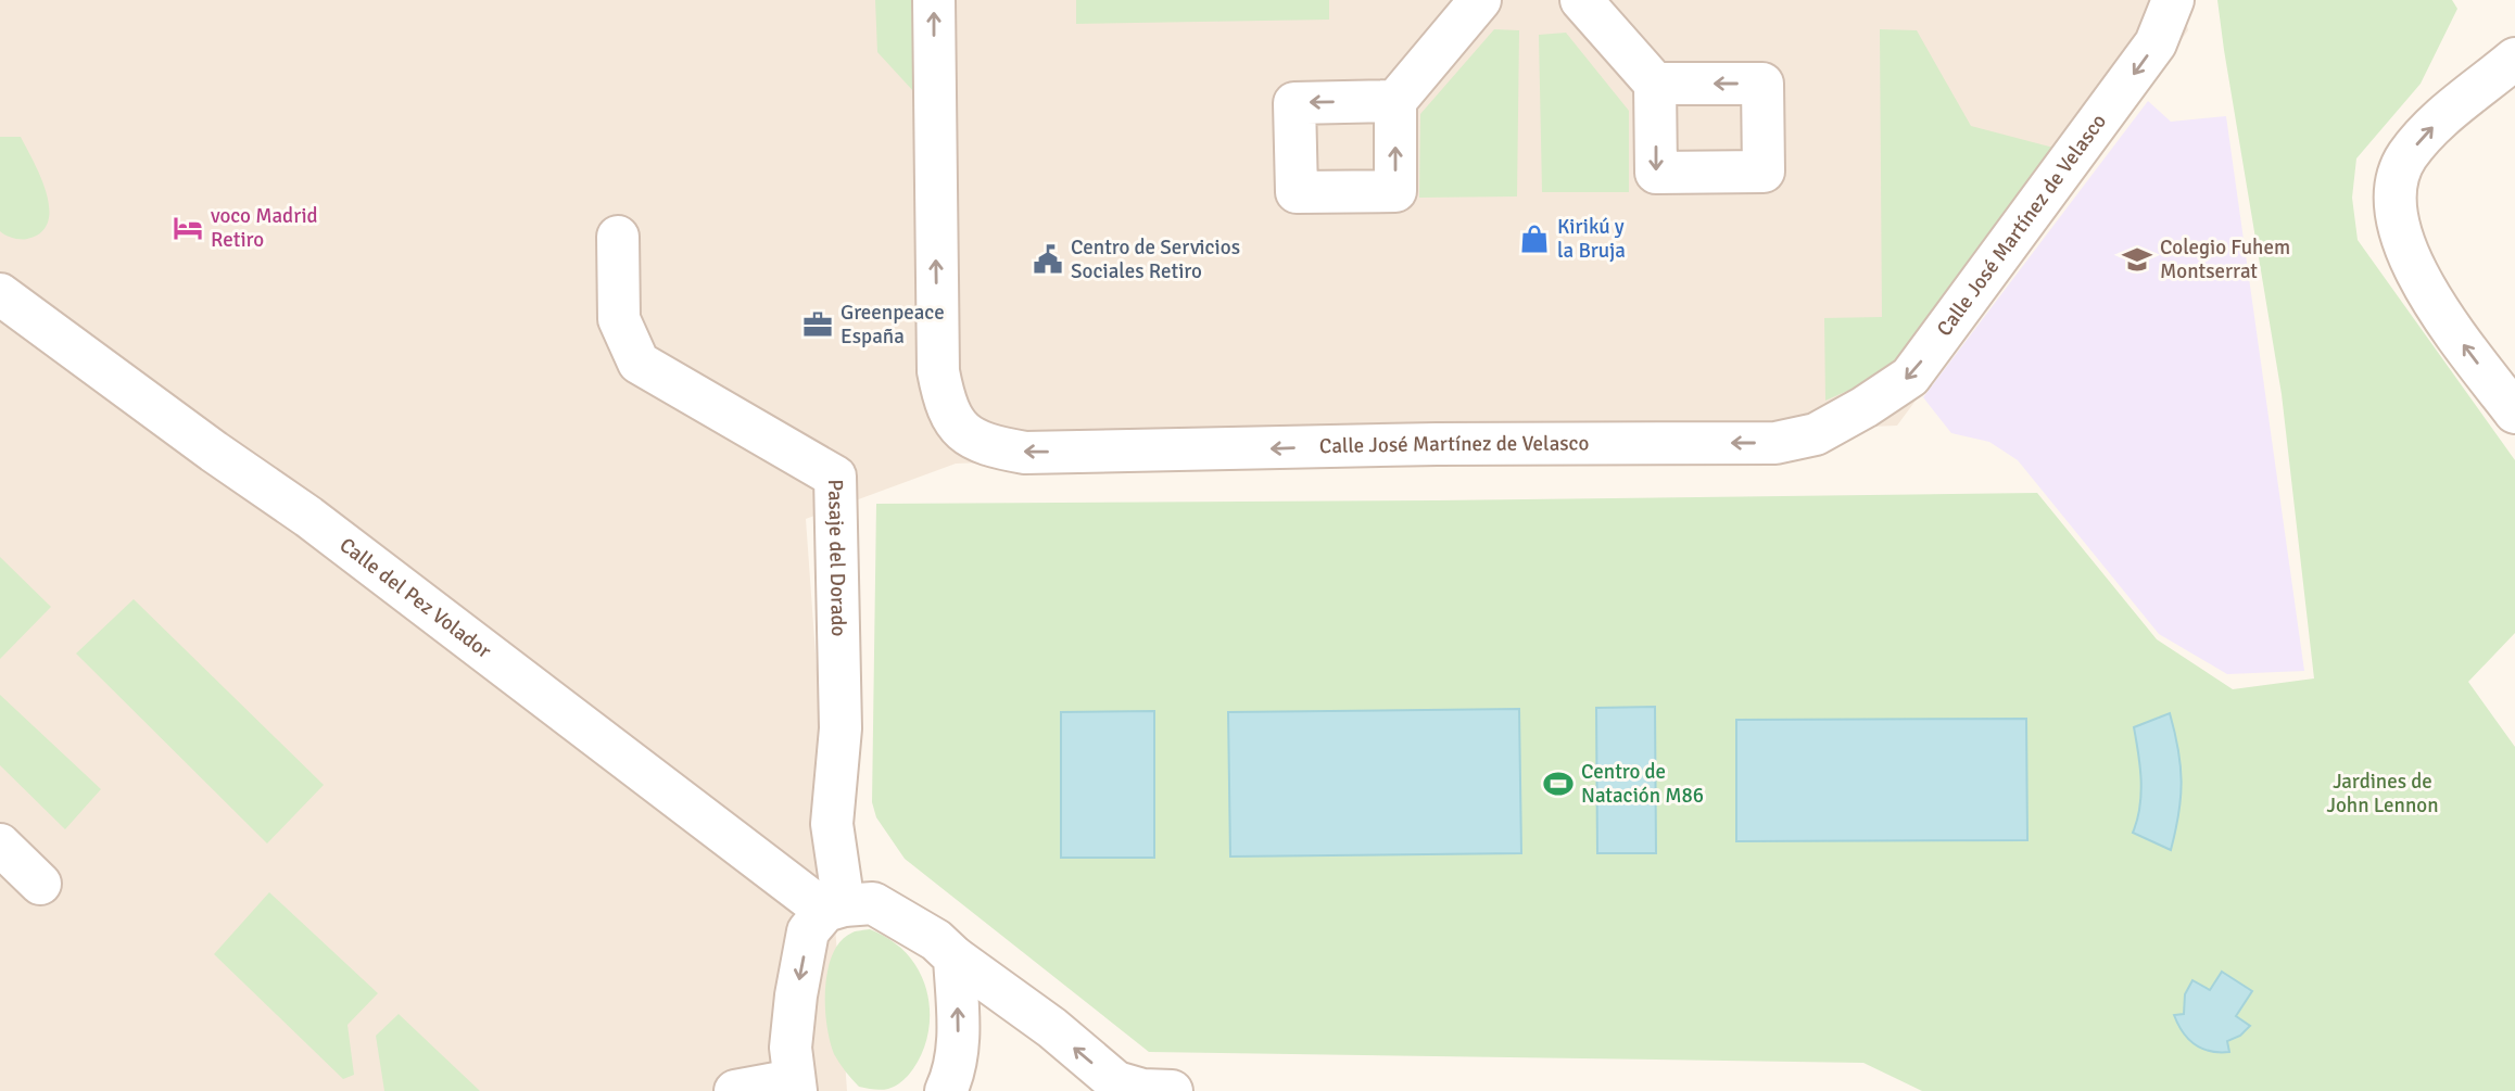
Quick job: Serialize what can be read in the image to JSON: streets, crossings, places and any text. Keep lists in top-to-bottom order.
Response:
{
  "streets": {
    "street": ["Calle José Martínez de Velasco", "Pasaje del Dorado", "Calle del Pez Volador"]
  },
  "crossings": [
    ["Pasaje del Dorado", "Calle del Pez Volador"]
  ],
  "parks": ["Jardines de John Lennon"],
  "places": {
    "hotel": ["voco Madrid Retiro"],
    "shop": ["Kirikú y la Bruja"],
    "public building": ["Centro de Servicios Sociales Retiro"],
    "school or university": ["Colegio Fuhem Montserrat"],
    "office": ["Greenpeace España"],
    "sports": ["Centro de Natación M86"]
  }
}
